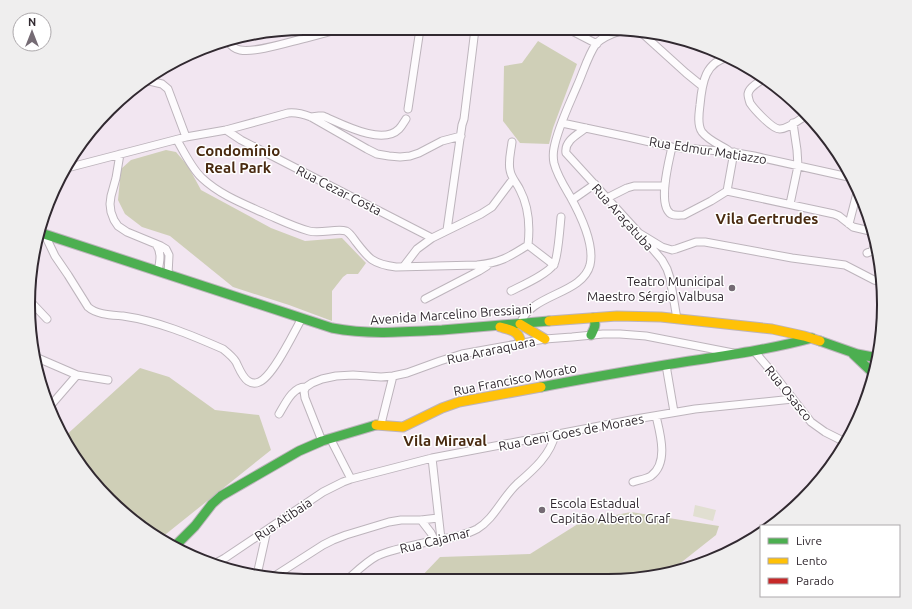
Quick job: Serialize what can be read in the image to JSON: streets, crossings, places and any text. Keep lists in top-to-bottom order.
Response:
{
  "streets": {
    "street": [
      "Rua Edmur Matiazzo",
      "Rua Cezar Costa",
      "Rua Araçatuba",
      "Avenida Marcelino Bressiani",
      "Rua Araraquara",
      "Rua Francisco Morato",
      "Rua Osasco",
      "Rua Geni Goes de Moraes",
      "Rua Atibaia",
      "Rua Cajamar"
    ]
  },
  "crossings": [
    ["Rua Edmur Matiazzo", "Rua Araçatuba"],
    ["Rua Araçatuba", "Avenida Marcelino Bressiani"],
    ["Avenida Marcelino Bressiani", "Rua Francisco Morato"],
    ["Rua Araraquara", "Rua Francisco Morato"],
    ["Rua Francisco Morato", "Rua Osasco"],
    ["Rua Osasco", "Rua Geni Goes de Moraes"],
    ["Rua Geni Goes de Moraes", "Rua Atibaia"],
    ["Rua Geni Goes de Moraes", "Rua Cajamar"]
  ],
  "districts": ["Condomínio Real Park", "Vila Gertrudes", "Vila Miraval"],
  "places": ["Teatro Municipal Maestro Sérgio Valbusa", "Escola Estadual Capitão Alberto Graf"],
  "legend": ["Livre", "Lento", "Parado"],
  "north": "top"
}
